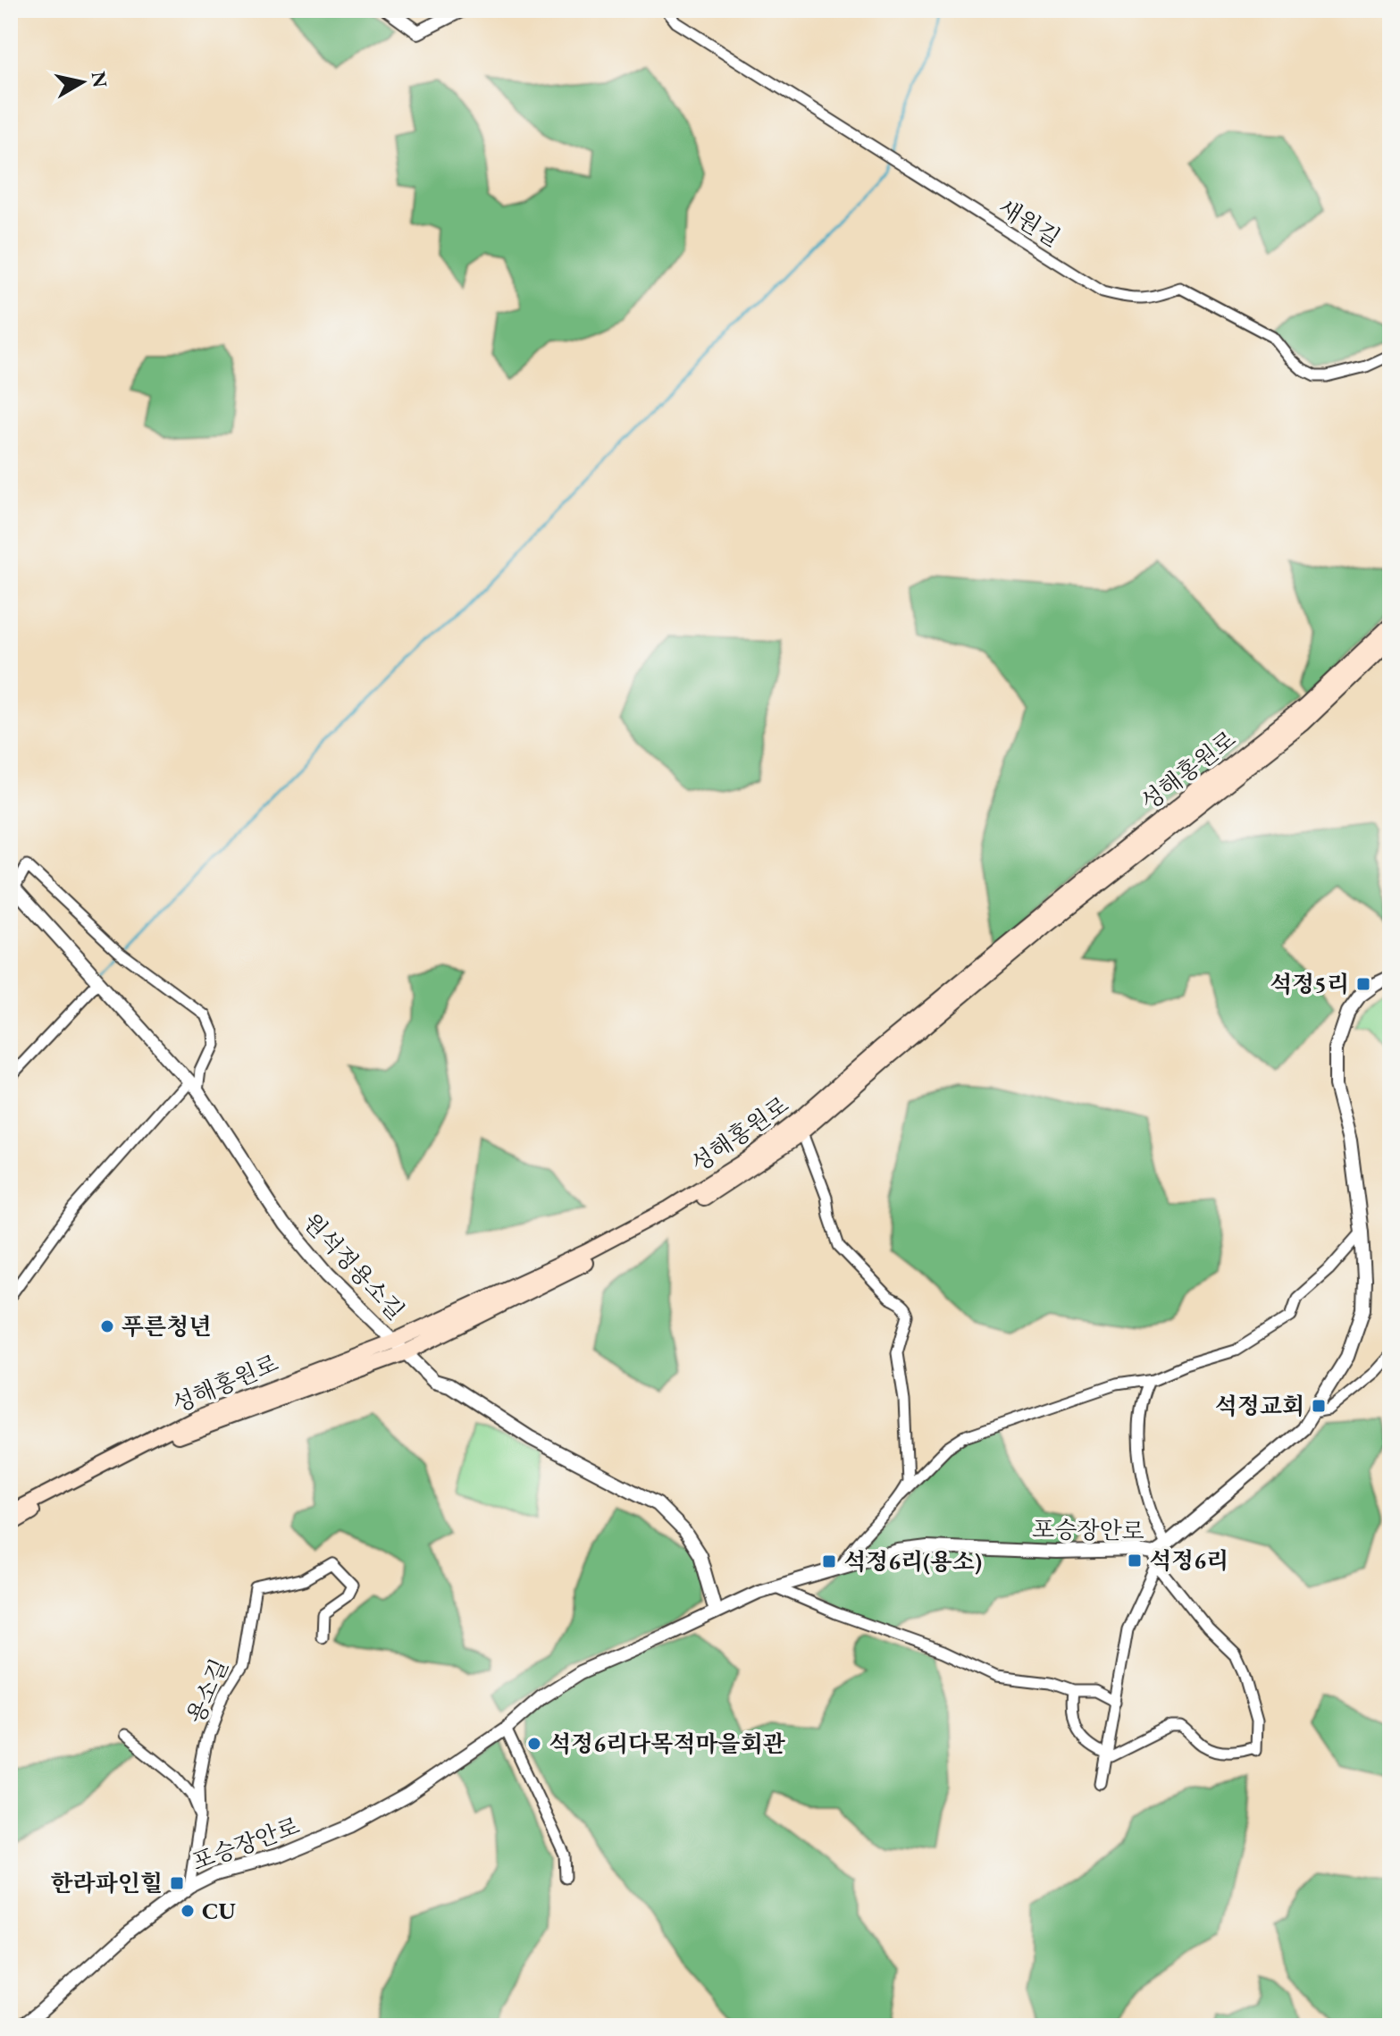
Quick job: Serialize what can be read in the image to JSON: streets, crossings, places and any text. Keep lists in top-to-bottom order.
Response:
{
  "streets": {
    "main road": ["성해홍원로"],
    "street": [
      "새원길",
      "원석정용소길",
      "포승장안로",
      "용소길"
    ]
  },
  "crossings": [
    ["성해홍원로", "원석정용소길"],
    ["원석정용소길", "포승장안로"],
    ["포승장안로", "용소길"]
  ],
  "places": {
    "transit": [
      "석정5리",
      "석정교회",
      "석정6리",
      "석정6리(용소)",
      "한라파인힐"
    ],
    "other": ["푸른청년", "석정6리다목적마을회관", "CU"]
  },
  "north": "right"
}
